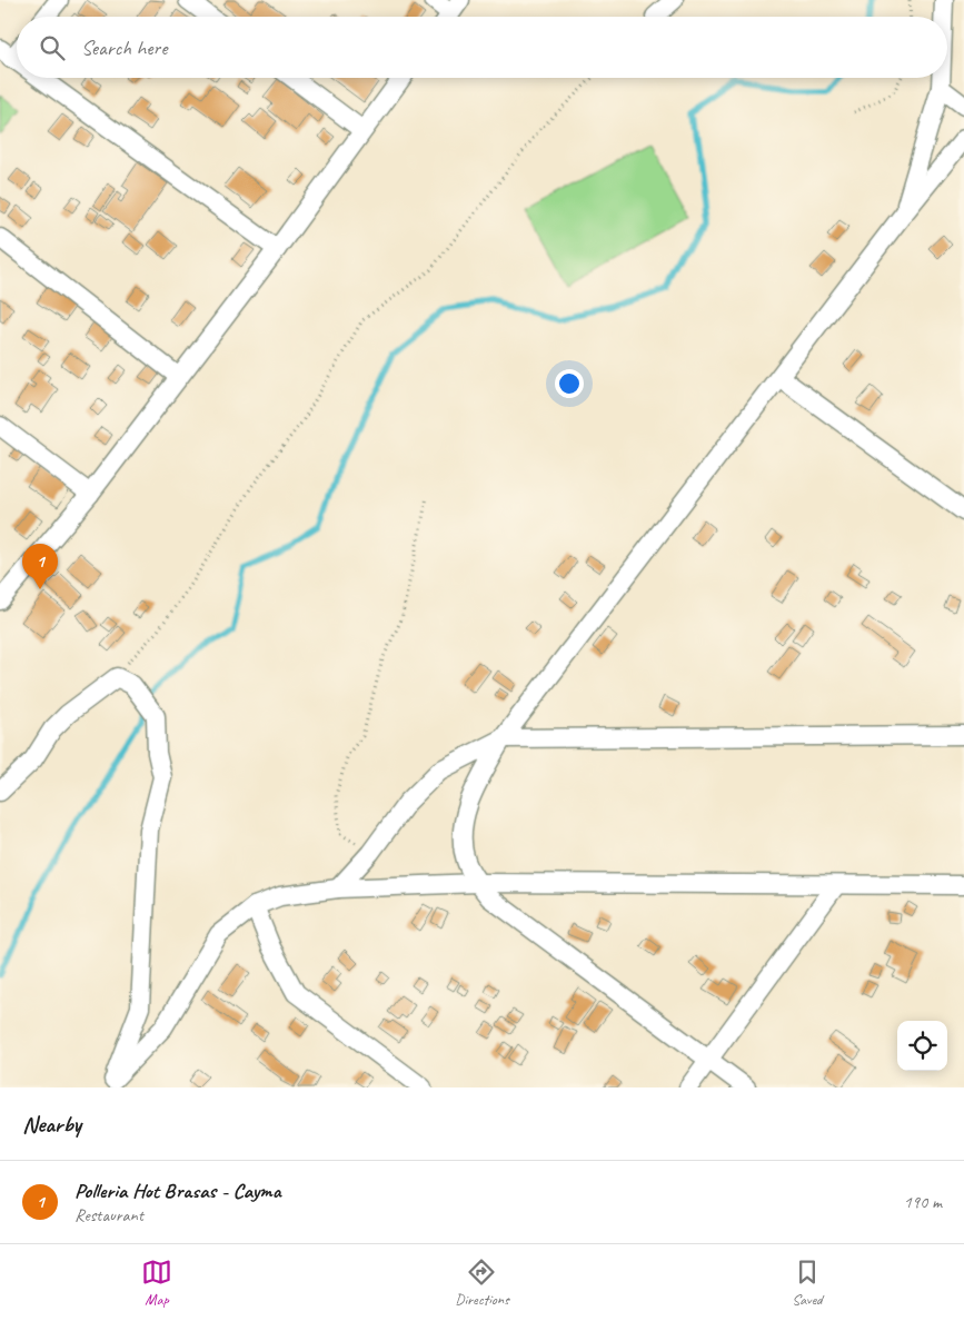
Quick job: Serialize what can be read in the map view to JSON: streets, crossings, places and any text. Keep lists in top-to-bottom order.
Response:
{
  "page": {
    "search": "Search here",
    "pins": "1",
    "heading": "Nearby",
    "list": [
      {
        "mark": "1",
        "name": "Polleria Hot Brasas - Cayma",
        "note": "Restaurant",
        "value": "190 m"
      }
    ],
    "nav": ["Map", "Directions", "Saved"]
  }
}
